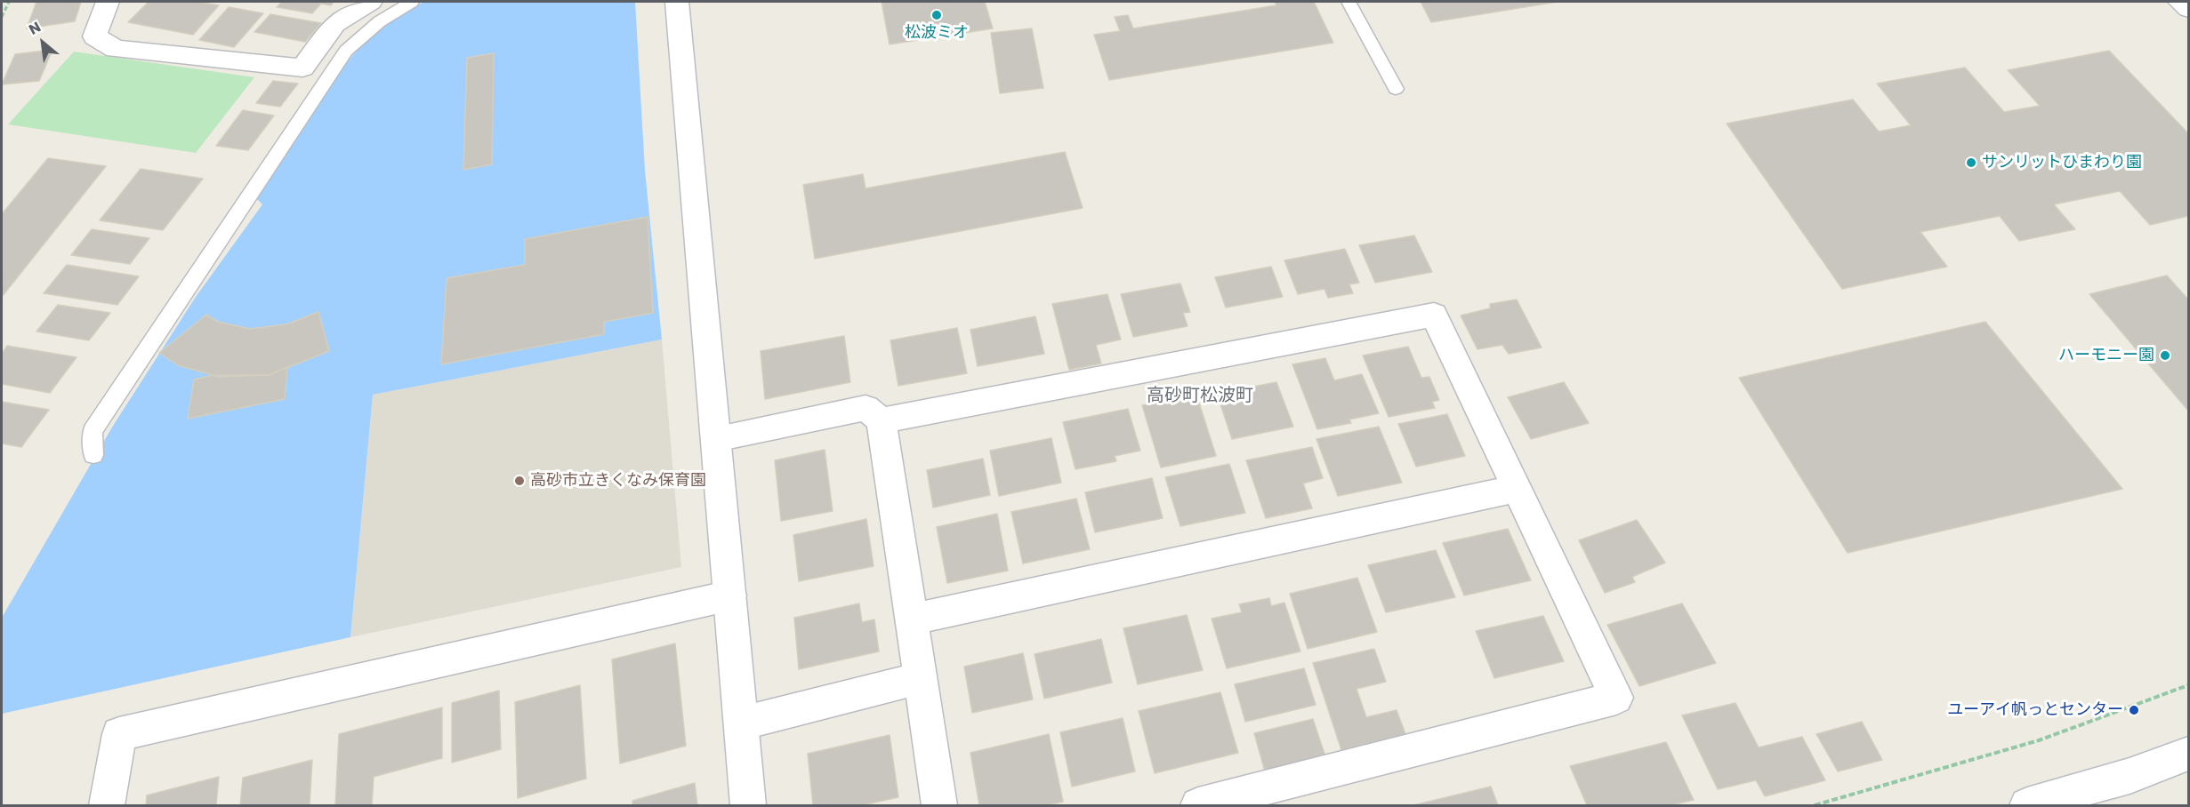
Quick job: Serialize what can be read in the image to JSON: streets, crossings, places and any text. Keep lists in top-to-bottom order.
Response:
{
  "districts": ["高砂町松波町"],
  "places": [
    "松波ミオ",
    "サンリットひまわり園",
    "ハーモニー園",
    "高砂市立きくなみ保育園",
    "ユーアイ帆っとセンター"
  ],
  "north": "top left"
}
